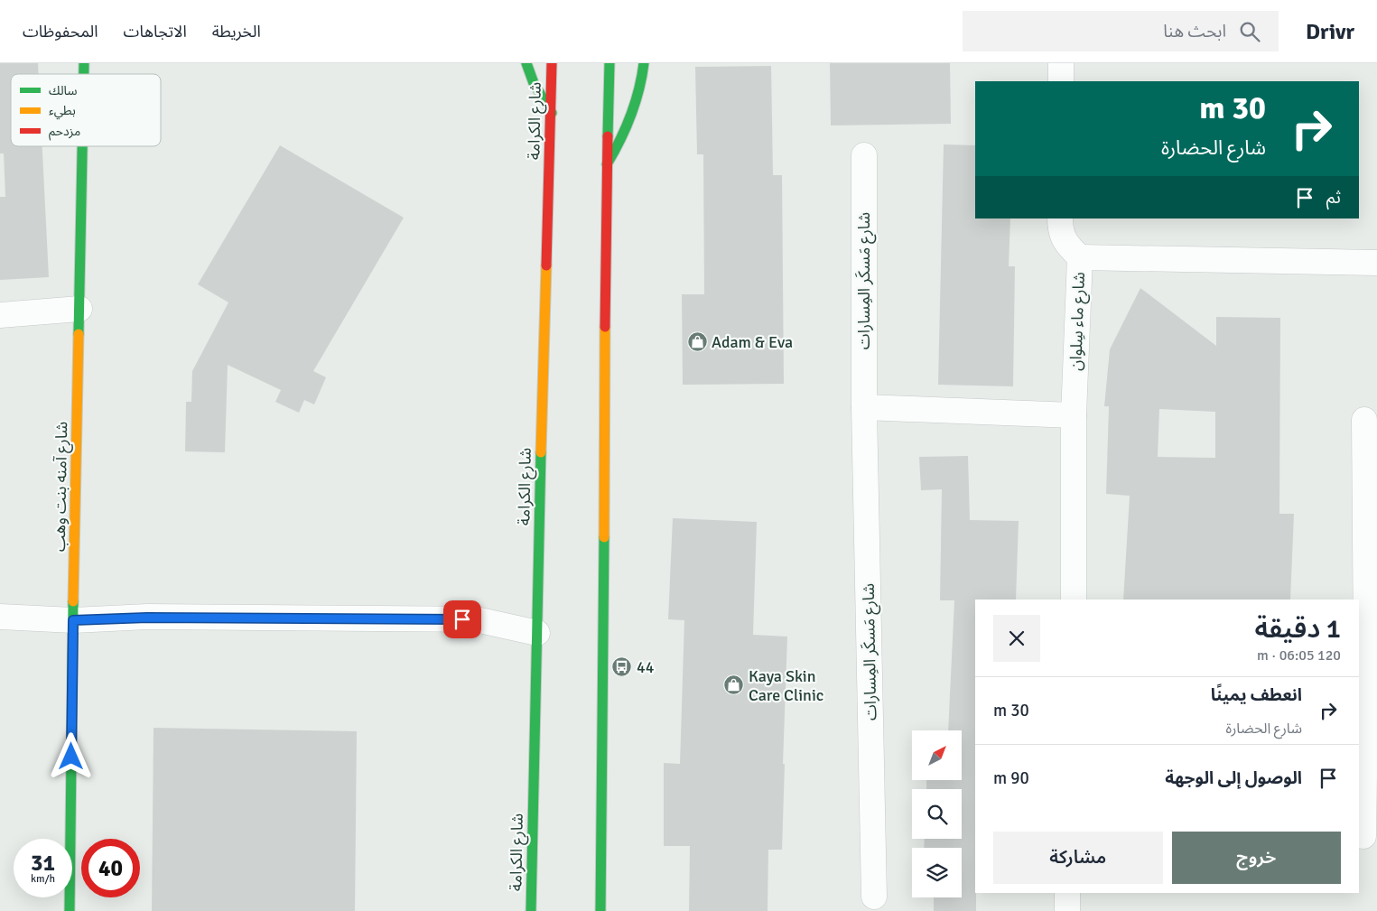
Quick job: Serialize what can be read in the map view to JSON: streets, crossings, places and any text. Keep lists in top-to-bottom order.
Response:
{
  "streets": {
    "main road": ["شارع الكرامة", "شارع آمنه بنت وهب"],
    "street": ["شارع مَسكَر المِسارات", "شارع ماء سِلوان"]
  },
  "places": {
    "shop": ["Adam & Eva", "Kaya Skin Care Clinic"],
    "bus stop": ["44"]
  },
  "legend": ["سالك", "بطيء", "مزدحم"],
  "north": "top right",
  "page": {
    "header": "Drivr",
    "search": "ابحث هنا",
    "nav": ["الخريطة", "الاتجاهات", "المحفوظات"],
    "turn": ["30 m", "شارع الحضارة"],
    "then": "ثم",
    "heading": ["1 دقيقة", "120 m · 06:05"],
    "list": [
      {
        "name": "انعطف يمينًا",
        "note": "شارع الحضارة",
        "value": "30 m"
      },
      {
        "name": "الوصول إلى الوجهة",
        "value": "90 m"
      }
    ],
    "buttons": ["خروج", "مشاركة"],
    "speed": "31 km/h",
    "limit": "40"
  }
}
